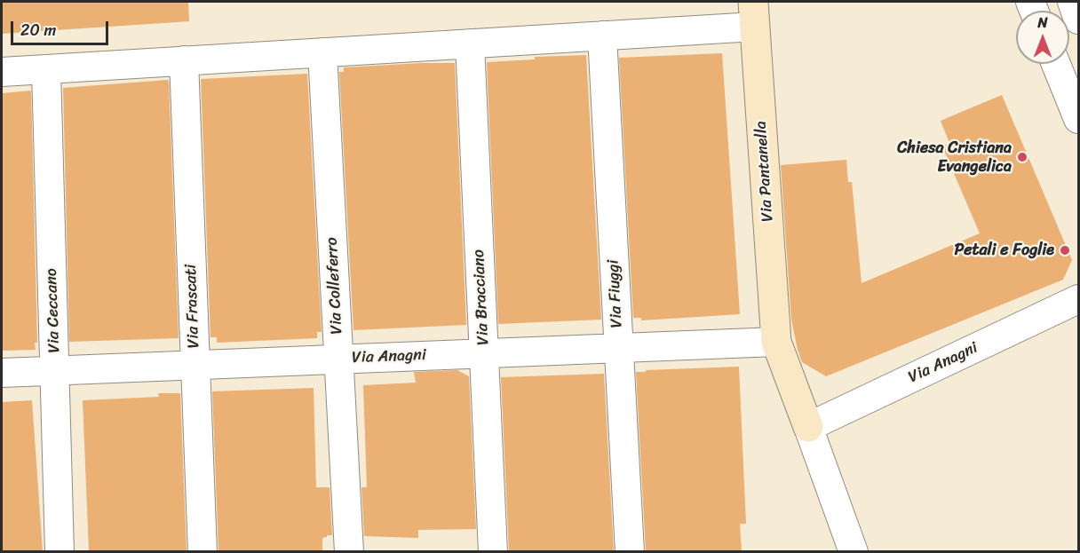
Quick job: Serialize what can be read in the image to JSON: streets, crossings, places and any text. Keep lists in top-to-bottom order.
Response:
{
  "streets": {
    "street": [
      "Via Pantanella",
      "Via Colleferro",
      "Via Fiuggi",
      "Via Bracciano",
      "Via Frascati",
      "Via Ceccano",
      "Via Anagni"
    ]
  },
  "crossings": [
    ["Via Pantanella", "Via Anagni"],
    ["Via Colleferro", "Via Anagni"],
    ["Via Fiuggi", "Via Anagni"],
    ["Via Bracciano", "Via Anagni"],
    ["Via Frascati", "Via Anagni"],
    ["Via Ceccano", "Via Anagni"]
  ],
  "places": ["Chiesa Cristiana Evangelica", "Petali e Foglie"],
  "scale_bar": "20 m",
  "north": "top"
}
